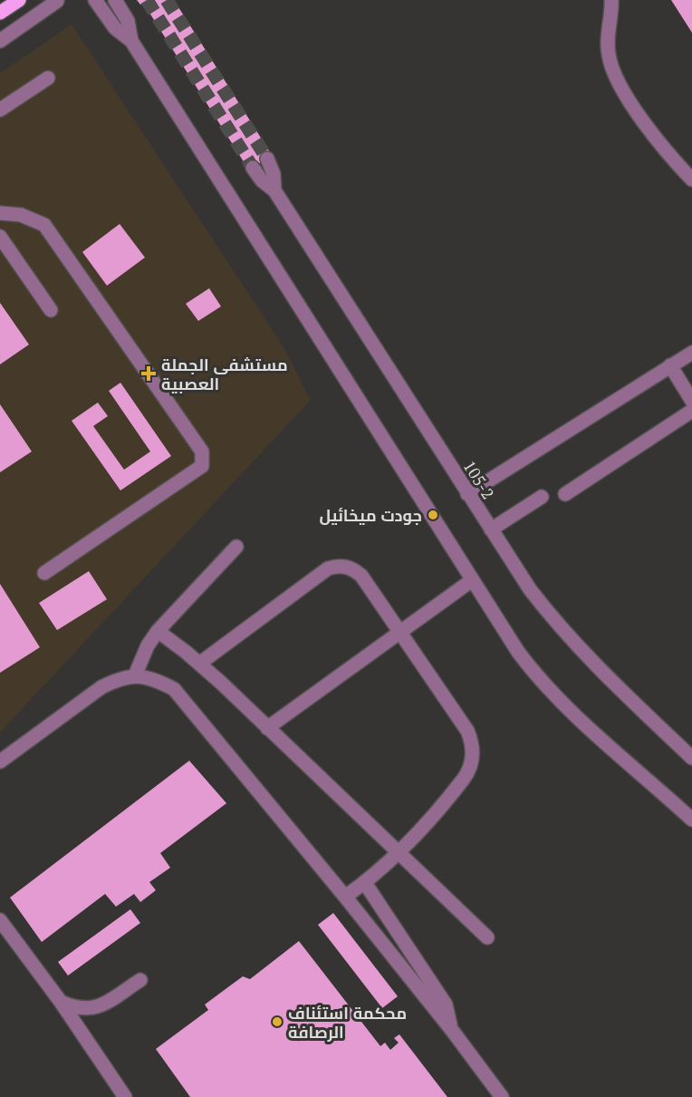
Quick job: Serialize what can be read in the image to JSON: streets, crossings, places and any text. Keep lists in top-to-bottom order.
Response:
{
  "streets": {
    "street": ["105-2"]
  },
  "places": {
    "health": ["مستشفى الجملة العصبية"],
    "other": ["جودت ميخائيل", "محكمة استئناف الرصافة"]
  }
}
